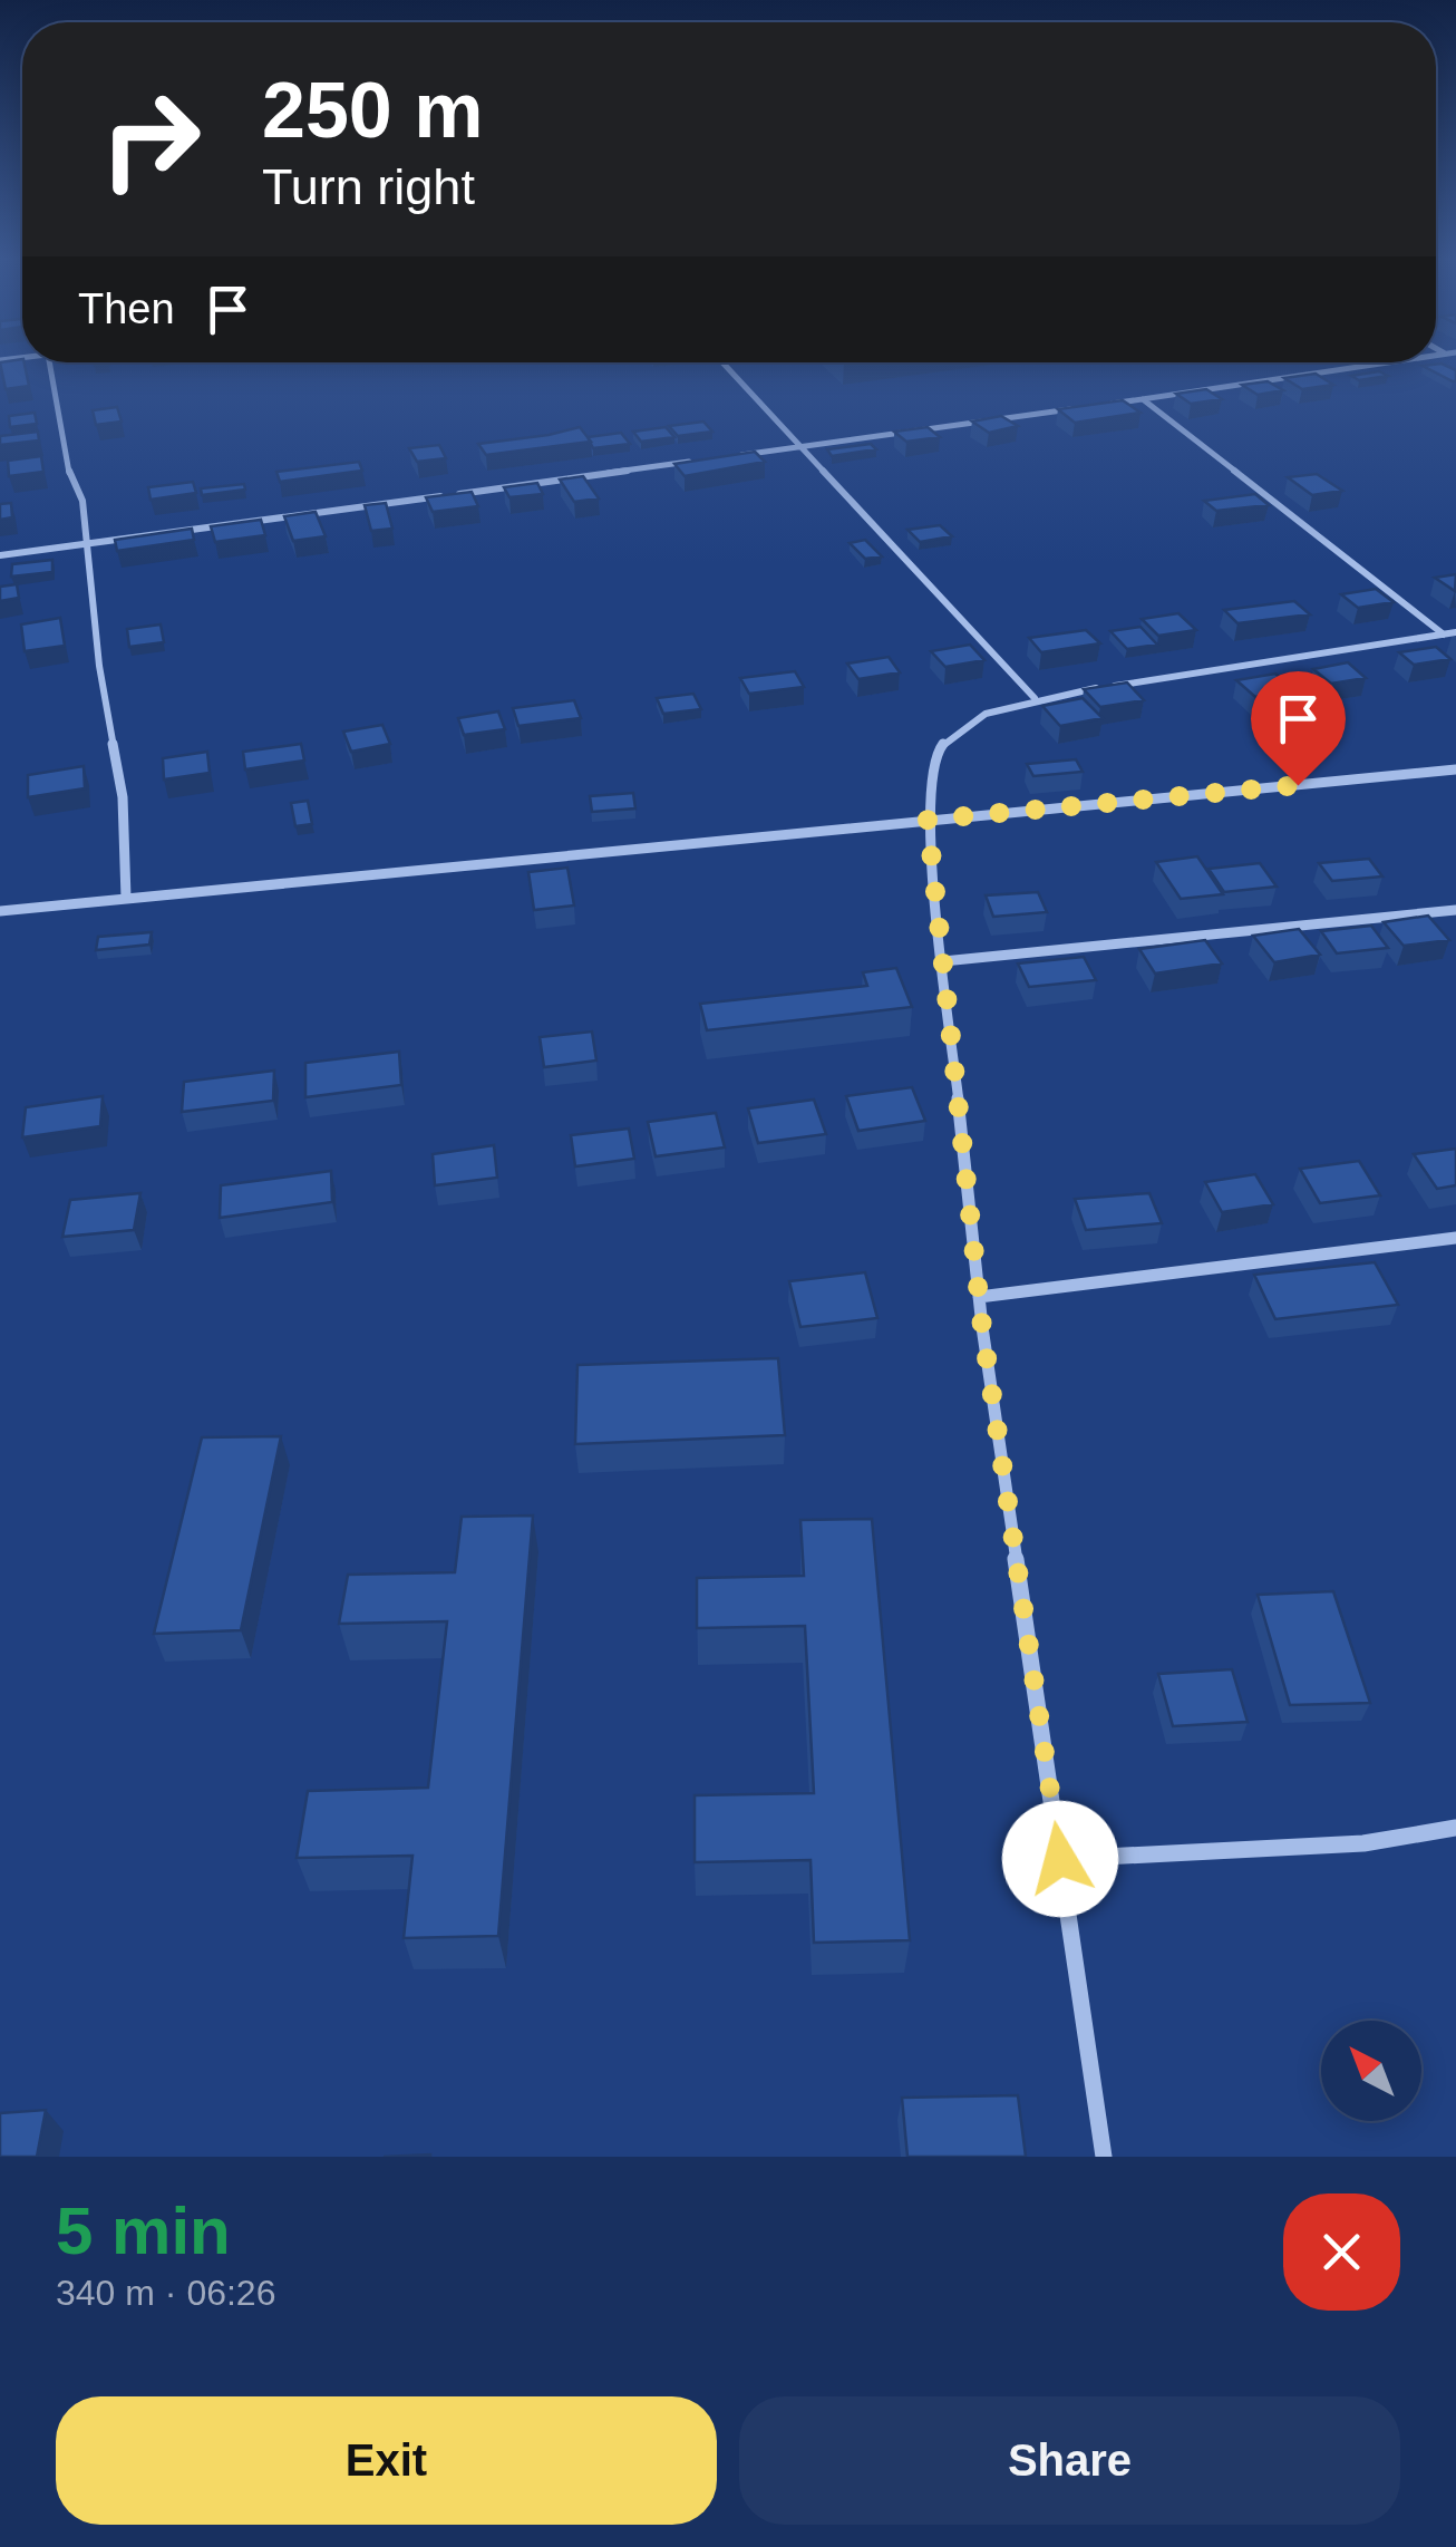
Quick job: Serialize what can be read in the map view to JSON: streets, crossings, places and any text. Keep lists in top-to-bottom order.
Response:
{
  "north": "top left",
  "page": {
    "turn": ["250 m", "Turn right"],
    "then": "Then",
    "heading": ["5 min", "340 m · 06:26"],
    "buttons": ["Exit", "Share"]
  }
}
